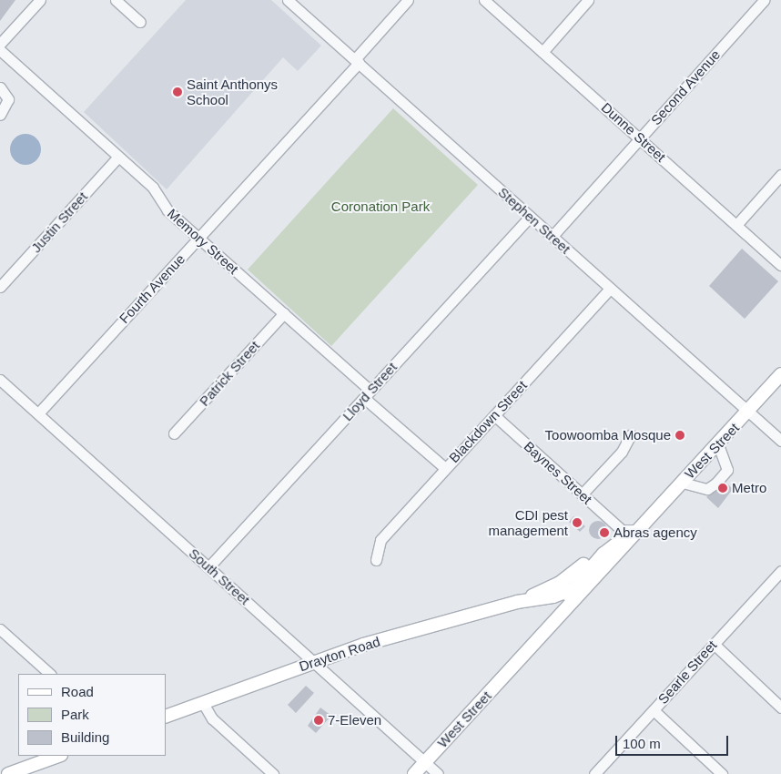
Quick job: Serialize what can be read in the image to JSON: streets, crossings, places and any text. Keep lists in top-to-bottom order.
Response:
{
  "streets": {
    "main road": ["West Street", "Drayton Road"],
    "street": [
      "Second Avenue",
      "Dunne Street",
      "Stephen Street",
      "Justin Street",
      "Memory Street",
      "Fourth Avenue",
      "Patrick Street",
      "Lloyd Street",
      "Blackdown Street",
      "Baynes Street",
      "South Street",
      "Searle Street"
    ]
  },
  "crossings": [
    ["Second Avenue", "Dunne Street"],
    ["Second Avenue", "Stephen Street"],
    ["Stephen Street", "Fourth Avenue"],
    ["Stephen Street", "Lloyd Street"],
    ["Stephen Street", "Blackdown Street"],
    ["Stephen Street", "West Street"],
    ["Justin Street", "Memory Street"],
    ["Memory Street", "Fourth Avenue"],
    ["Memory Street", "Patrick Street"],
    ["Memory Street", "Lloyd Street"],
    ["Memory Street", "Blackdown Street"],
    ["Fourth Avenue", "South Street"],
    ["Lloyd Street", "South Street"],
    ["Blackdown Street", "Baynes Street"],
    ["West Street", "South Street"],
    ["South Street", "Drayton Road"]
  ],
  "parks": ["Coronation Park"],
  "places": [
    "Saint Anthonys School",
    "Toowoomba Mosque",
    "Metro",
    "CDI pest management",
    "Abras agency",
    "7-Eleven"
  ],
  "legend": ["Road", "Park", "Building"],
  "scale_bar": "100 m"
}
